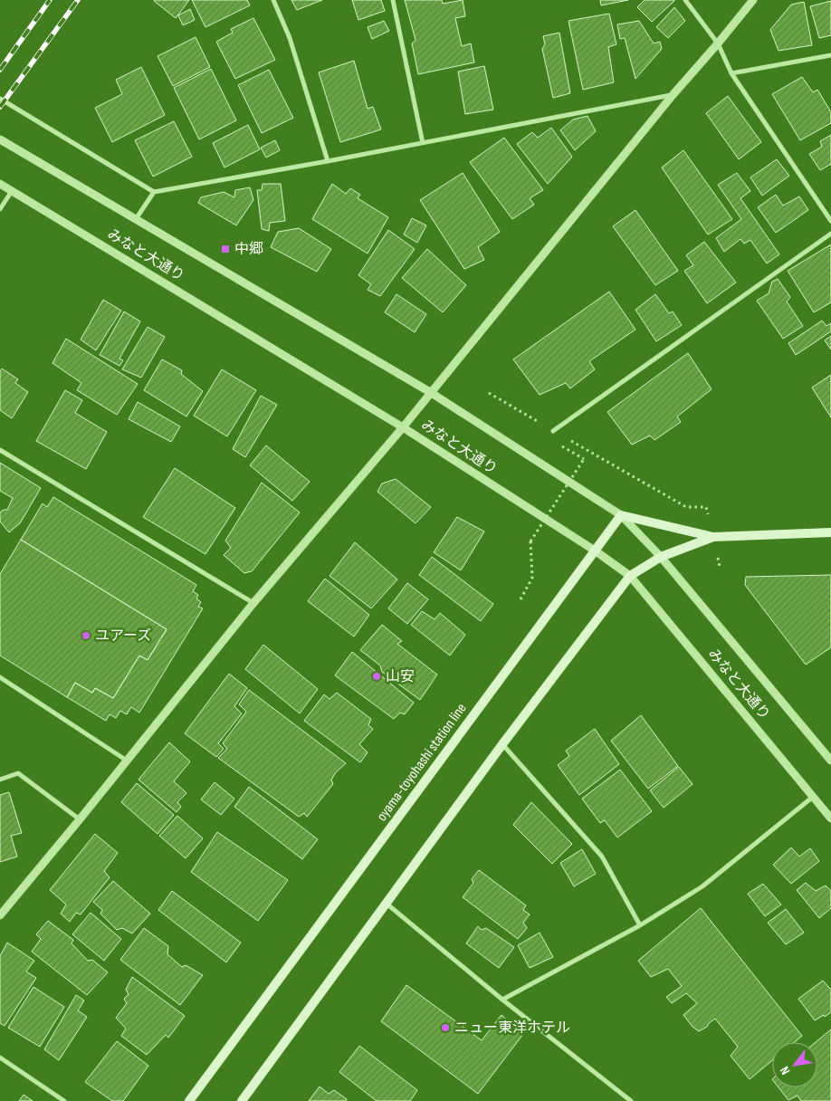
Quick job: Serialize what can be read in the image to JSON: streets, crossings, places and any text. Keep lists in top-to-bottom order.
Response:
{
  "streets": {
    "main road": ["oyama-toyohashi station line"],
    "street": ["みなと大通り"]
  },
  "crossings": [
    ["みなと大通り", "oyama-toyohashi station line"]
  ],
  "places": {
    "transit": ["中郷"],
    "other": ["ユアーズ", "山安", "ニュー東洋ホテル"]
  },
  "north": "bottom left"
}
